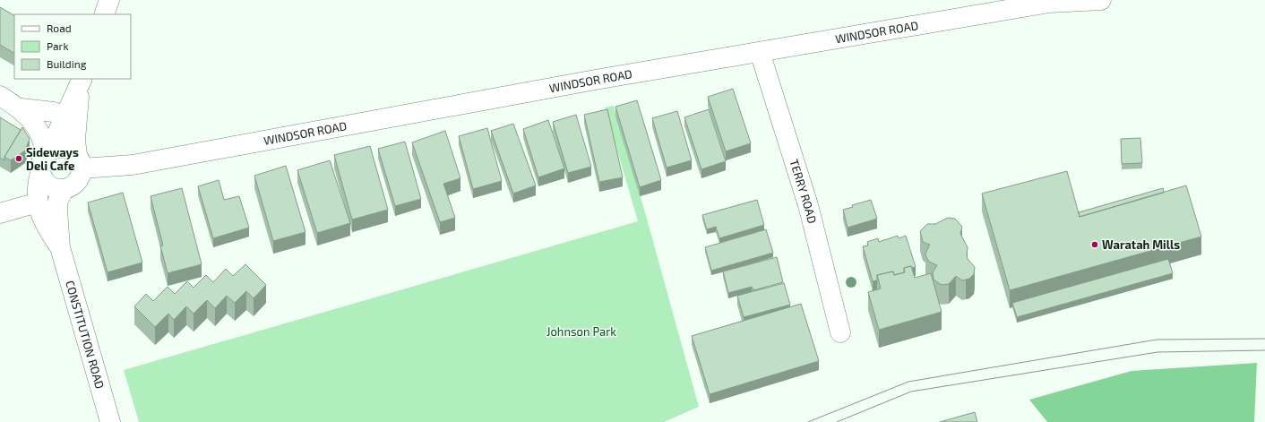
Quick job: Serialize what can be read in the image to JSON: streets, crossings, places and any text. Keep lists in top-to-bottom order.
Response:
{
  "streets": {
    "street": ["WINDSOR ROAD", "TERRY ROAD", "CONSTITUTION ROAD"]
  },
  "crossings": [
    ["WINDSOR ROAD", "TERRY ROAD"],
    ["WINDSOR ROAD", "CONSTITUTION ROAD"]
  ],
  "parks": ["Johnson Park"],
  "places": ["Sideways Deli Cafe", "Waratah Mills"],
  "legend": ["Road", "Park", "Building"]
}
